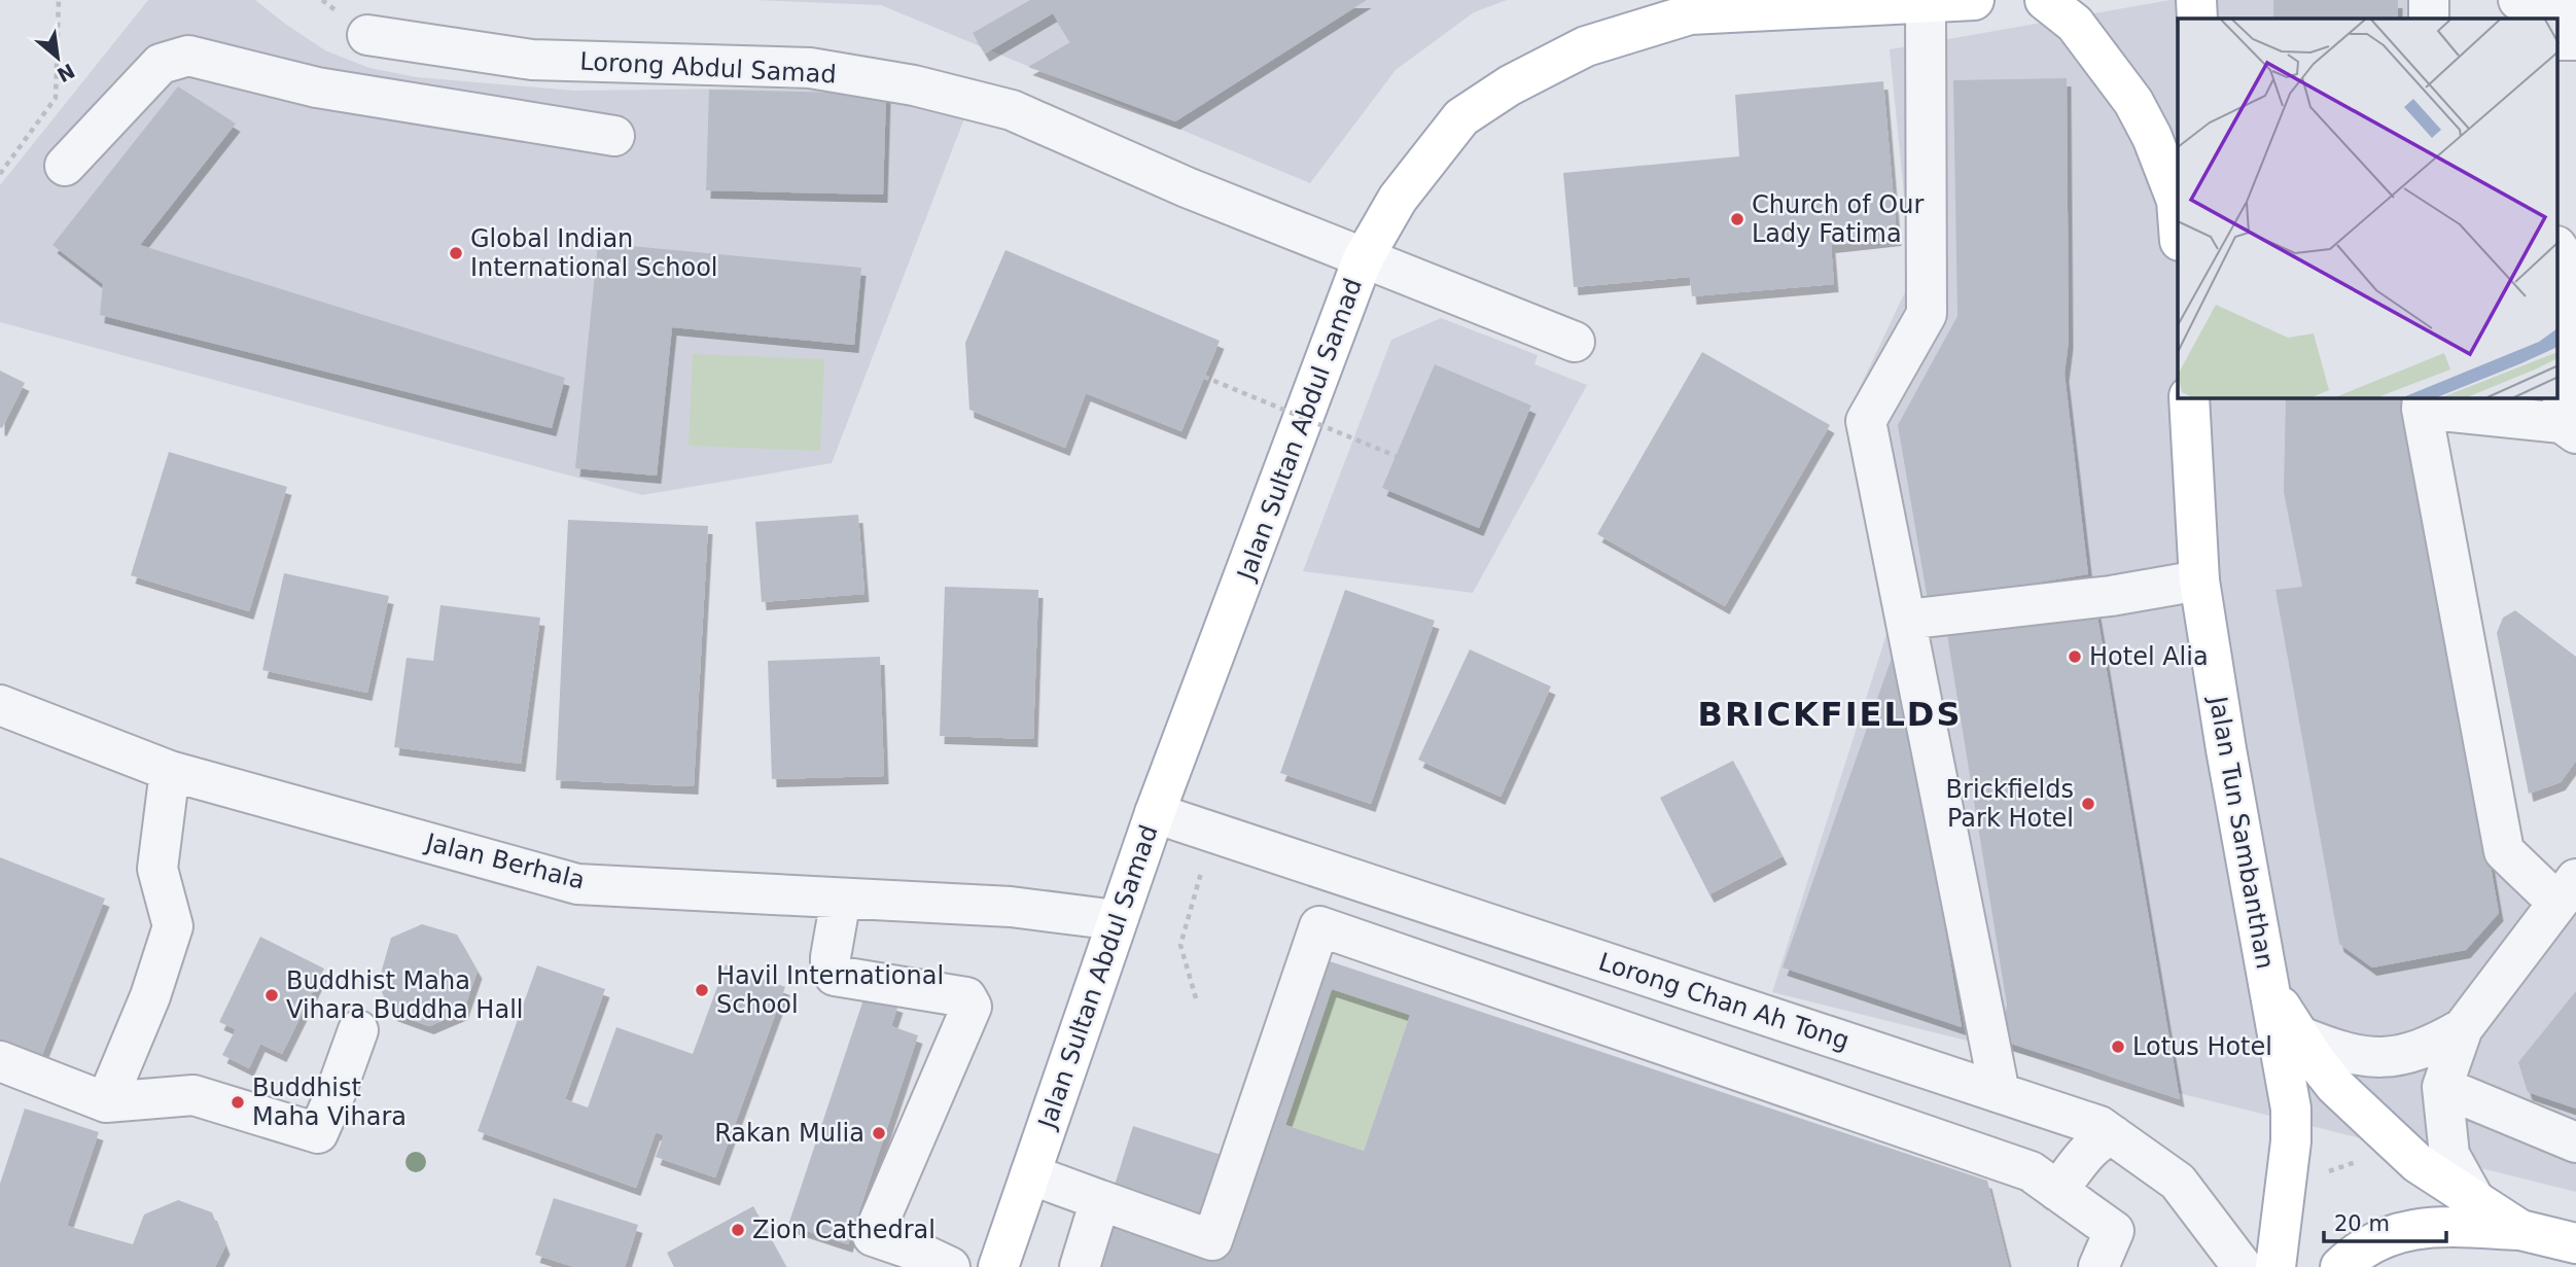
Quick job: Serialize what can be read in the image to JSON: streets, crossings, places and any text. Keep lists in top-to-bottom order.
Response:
{
  "streets": {
    "main road": ["Jalan Sultan Abdul Samad", "Jalan Tun Sambanthan"],
    "street": ["Lorong Abdul Samad", "Jalan Berhala", "Lorong Chan Ah Tong"]
  },
  "crossings": [
    ["Lorong Abdul Samad", "Jalan Sultan Abdul Samad"],
    ["Jalan Sultan Abdul Samad", "Jalan Berhala"],
    ["Jalan Sultan Abdul Samad", "Lorong Chan Ah Tong"]
  ],
  "districts": ["BRICKFIELDS"],
  "places": [
    "Church of Our Lady Fatima",
    "Global Indian International School",
    "Hotel Alia",
    "Brickfields Park Hotel",
    "Havil International School",
    "Buddhist Maha Vihara Buddha Hall",
    "Lotus Hotel",
    "Buddhist Maha Vihara",
    "Rakan Mulia",
    "Zion Cathedral"
  ],
  "scale_bar": "20 m",
  "north": "bottom right"
}
